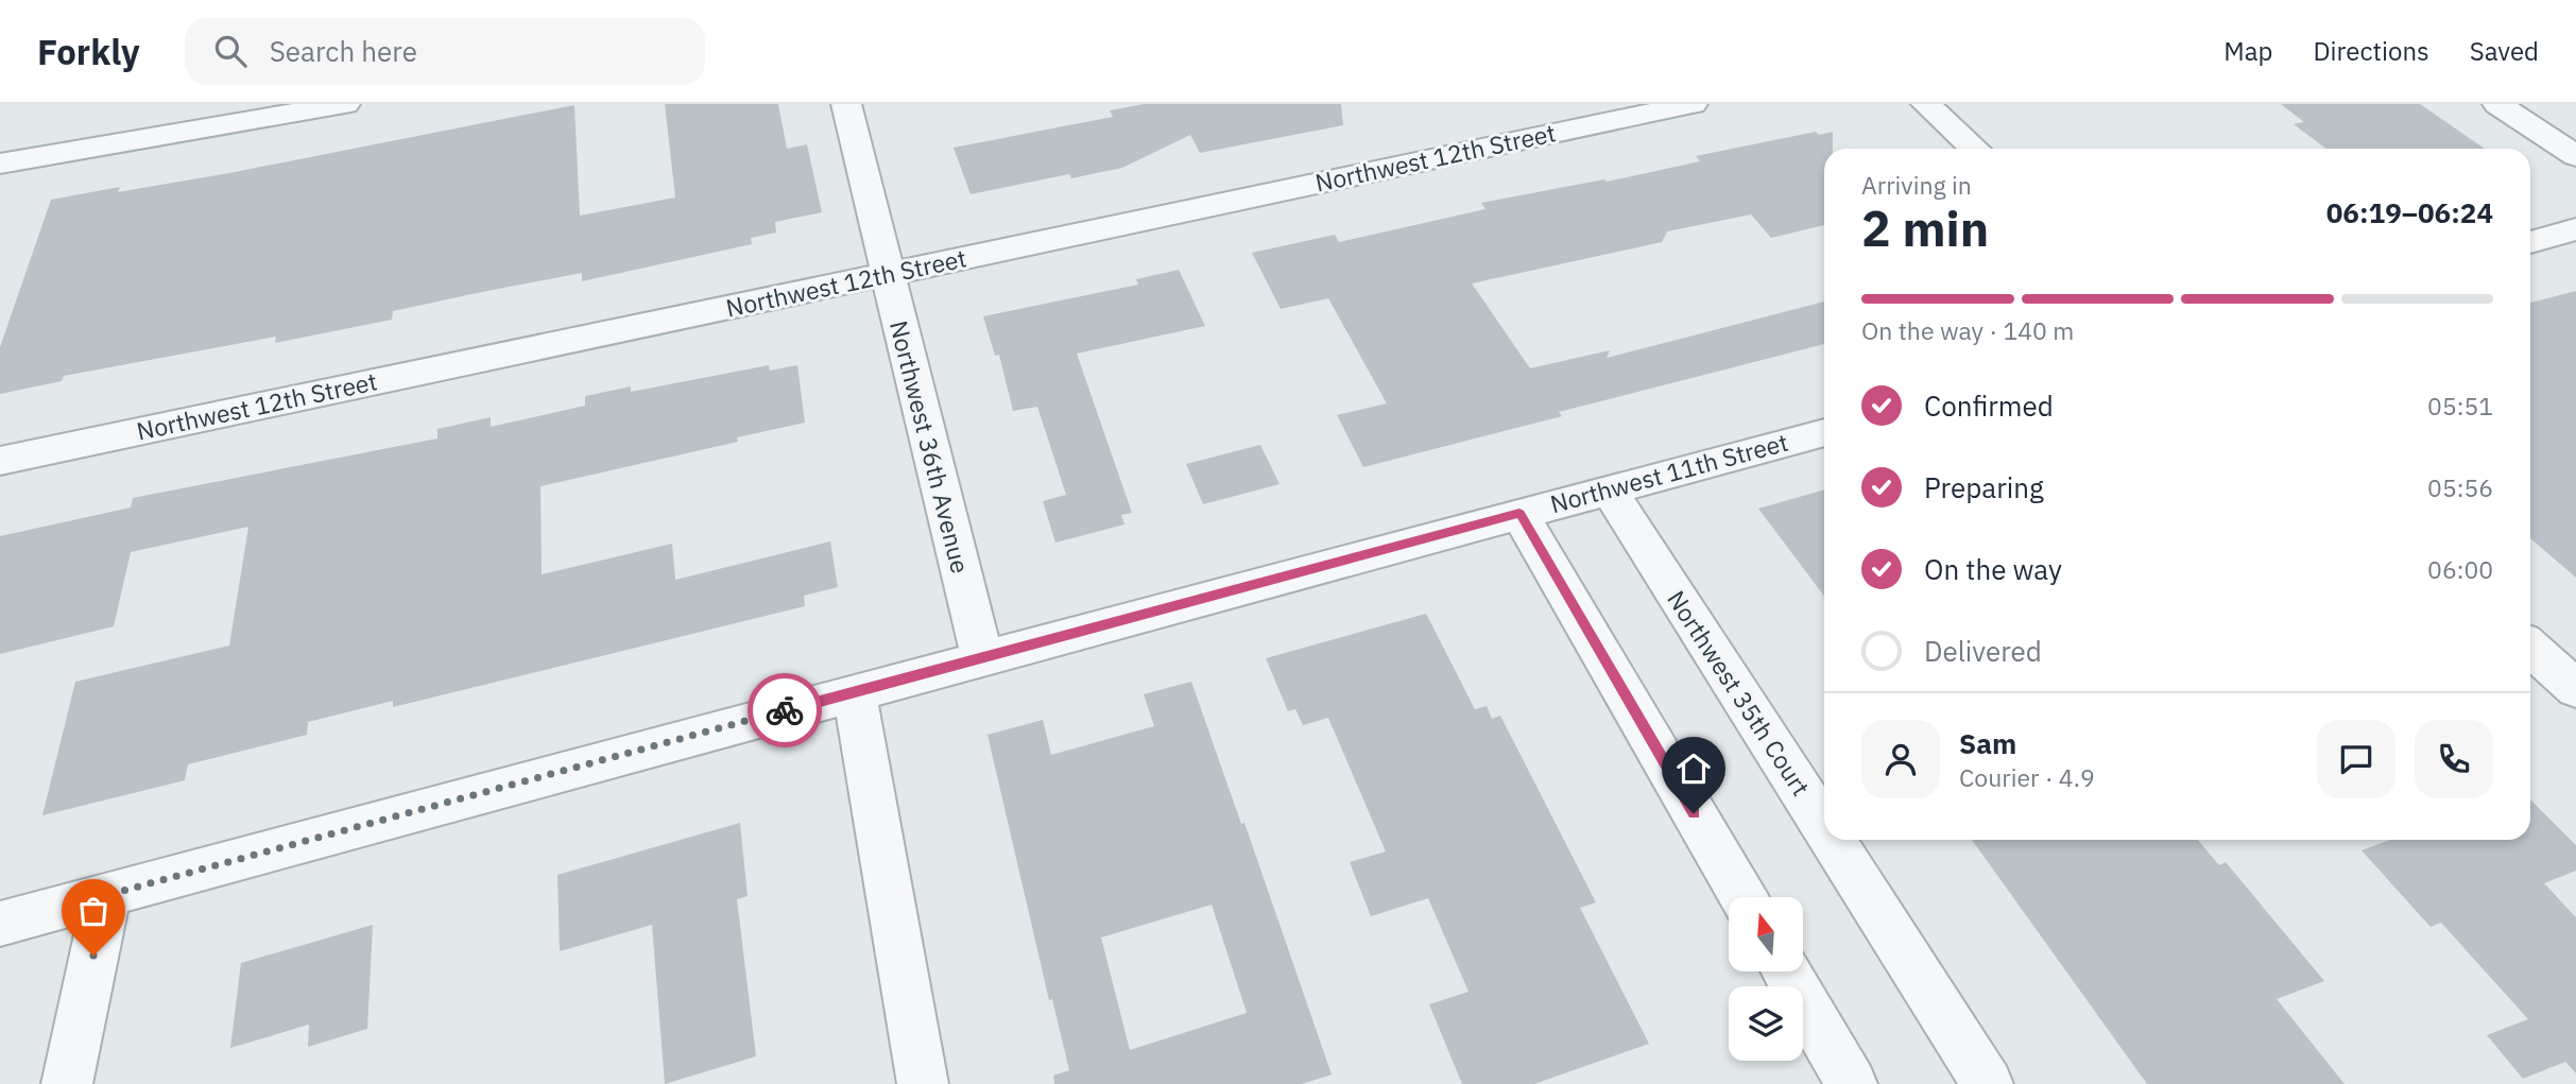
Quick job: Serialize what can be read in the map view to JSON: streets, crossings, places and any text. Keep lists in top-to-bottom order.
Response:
{
  "streets": {
    "street": [
      "Northwest 12th Street",
      "Northwest 36th Avenue",
      "Northwest 11th Street",
      "Northwest 35th Court"
    ]
  },
  "crossings": [
    ["Northwest 12th Street", "Northwest 36th Avenue"],
    ["Northwest 36th Avenue", "Northwest 11th Street"],
    ["Northwest 11th Street", "Northwest 35th Court"]
  ],
  "north": "top",
  "page": {
    "header": "Forkly",
    "search": "Search here",
    "nav": ["Map", "Directions", "Saved"],
    "heading": ["2 min", "Arriving in", "06:19–06:24"],
    "panel": ["Sam", "Courier · 4.9"],
    "bar": "On the way · 140 m",
    "list": [
      ["Confirmed", "05:51"],
      ["Preparing", "05:56"],
      ["On the way", "06:00"],
      "Delivered"
    ]
  }
}
